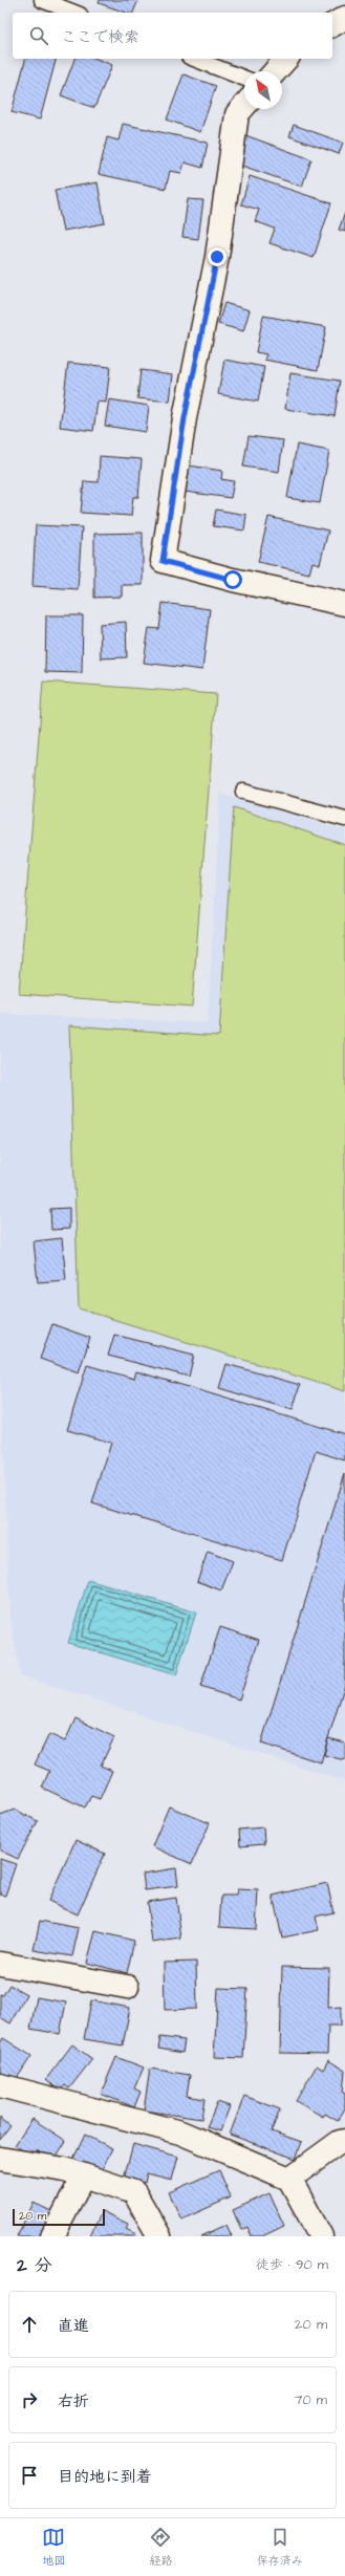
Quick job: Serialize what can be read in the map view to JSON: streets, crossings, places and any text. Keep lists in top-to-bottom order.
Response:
{
  "scale_bar": "20 m",
  "north": "top left",
  "page": {
    "search": "ここで検索",
    "scale": "20 m",
    "heading": ["2 分", "徒歩 · 90 m"],
    "list": [
      ["直進", "20 m"],
      ["右折", "70 m"],
      "目的地に到着"
    ],
    "nav": ["地図", "経路", "保存済み"]
  }
}
